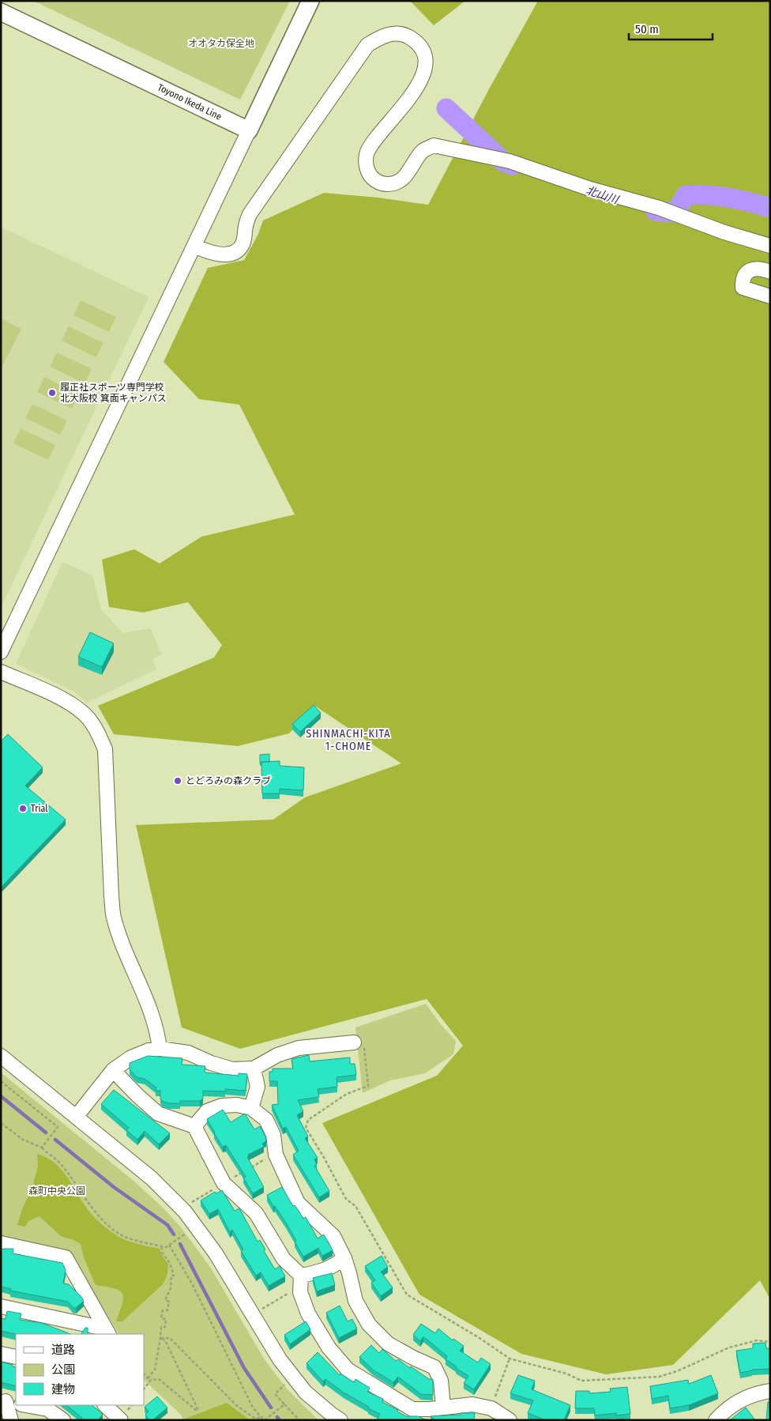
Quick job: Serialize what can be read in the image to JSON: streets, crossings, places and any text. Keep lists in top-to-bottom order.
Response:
{
  "streets": {
    "main road": ["Toyono Ikeda Line"]
  },
  "districts": ["SHINMACHI-KITA 1-CHOME"],
  "water": ["北山川"],
  "parks": ["オオタカ保全地", "森町中央公園"],
  "places": ["履正社スポーツ専門学校 北大阪校 箕面キャンパス", "とどろみの森クラブ", "Trial"],
  "legend": ["道路", "公園", "建物"],
  "scale_bar": "50 m"
}
